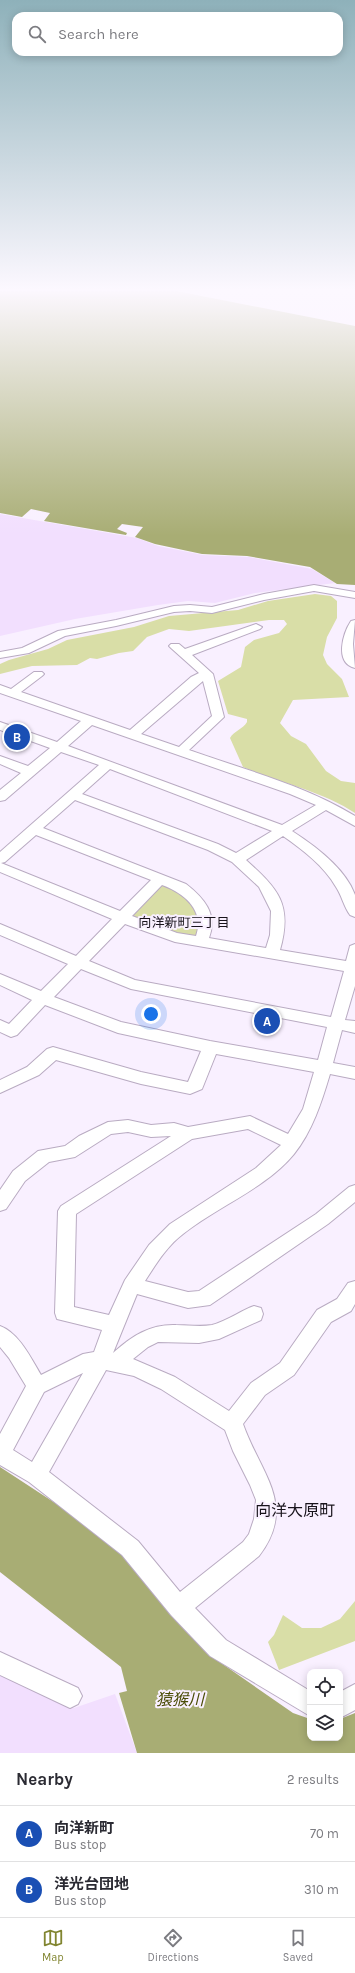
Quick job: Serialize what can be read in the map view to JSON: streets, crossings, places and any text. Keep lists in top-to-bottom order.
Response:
{
  "districts": ["向洋新町三丁目", "向洋大原町"],
  "water": ["猿猴川"],
  "page": {
    "search": "Search here",
    "pins": ["B", "A"],
    "heading": ["Nearby", "2 results"],
    "list": [
      {
        "mark": "A",
        "name": "向洋新町",
        "note": "Bus stop",
        "value": "70 m"
      },
      {
        "mark": "B",
        "name": "洋光台団地",
        "note": "Bus stop",
        "value": "310 m"
      }
    ],
    "nav": ["Map", "Directions", "Saved"]
  }
}
